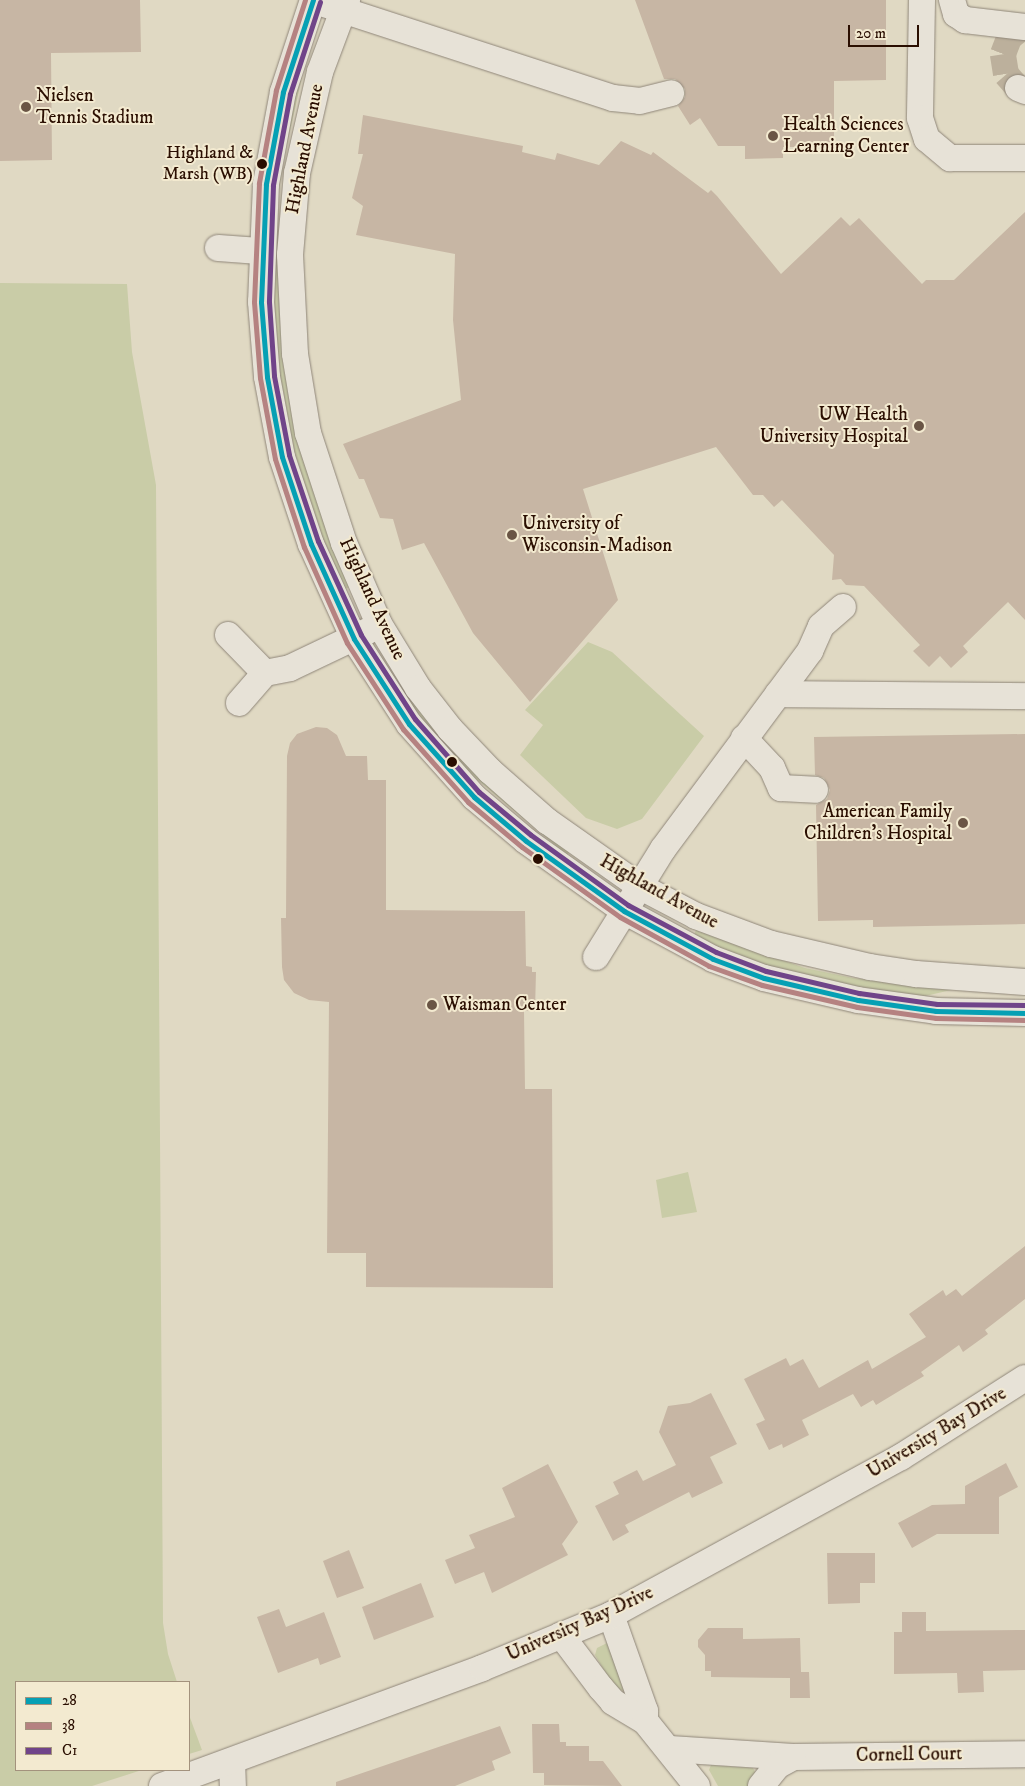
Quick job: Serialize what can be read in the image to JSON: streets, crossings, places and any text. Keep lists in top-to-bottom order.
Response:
{
  "streets": {
    "street": ["Highland Avenue", "University Bay Drive", "Cornell Court"]
  },
  "places": [
    "Nielsen Tennis Stadium",
    "Health Sciences Learning Center",
    "Highland & Marsh (WB)",
    "UW Health University Hospital",
    "University of Wisconsin-Madison",
    "American Family Children's Hospital",
    "Waisman Center"
  ],
  "lines": ["transit line 28", "transit line 38", "transit line C1"],
  "legend": ["28", "38", "C1"],
  "scale_bar": "20 m"
}
